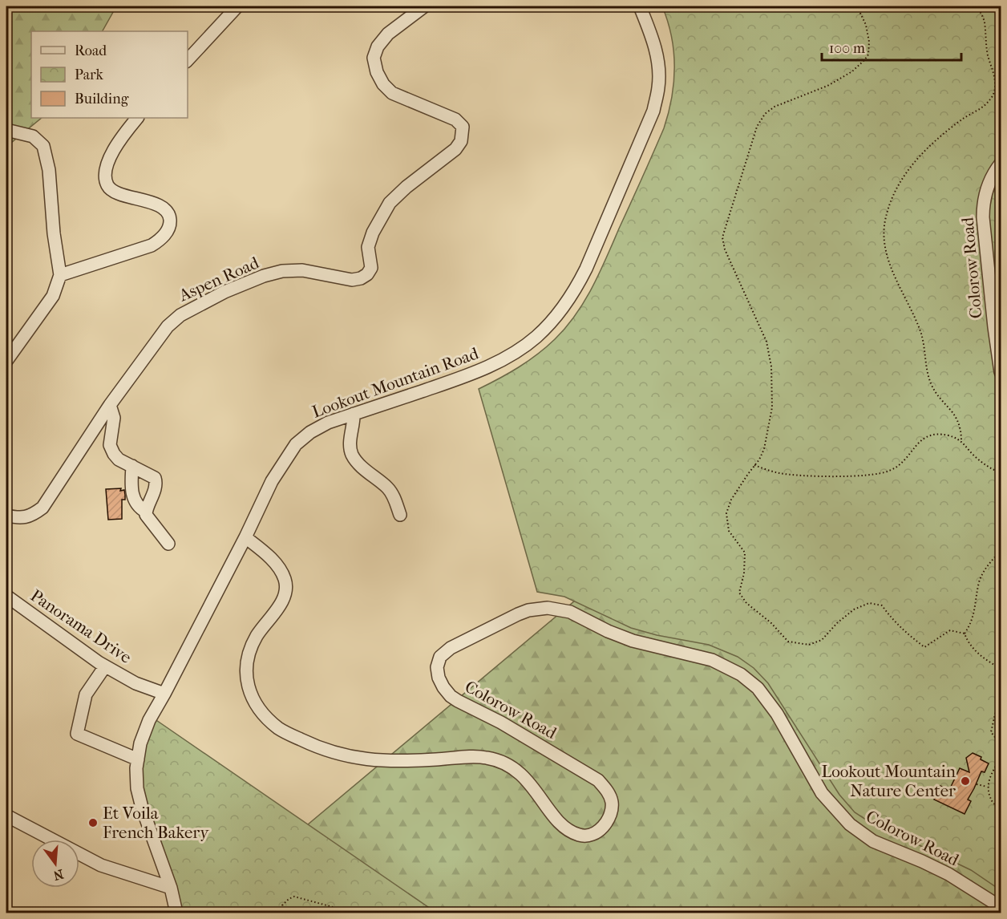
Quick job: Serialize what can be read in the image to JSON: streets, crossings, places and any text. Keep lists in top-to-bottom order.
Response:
{
  "streets": {
    "street": [
      "Colorow Road",
      "Aspen Road",
      "Lookout Mountain Road",
      "Panorama Drive"
    ]
  },
  "crossings": [
    ["Colorow Road", "Lookout Mountain Road"],
    ["Lookout Mountain Road", "Panorama Drive"]
  ],
  "places": ["Lookout Mountain Nature Center", "Et Voila French Bakery"],
  "legend": ["Road", "Park", "Building"],
  "scale_bar": "100 m",
  "north": "bottom"
}
